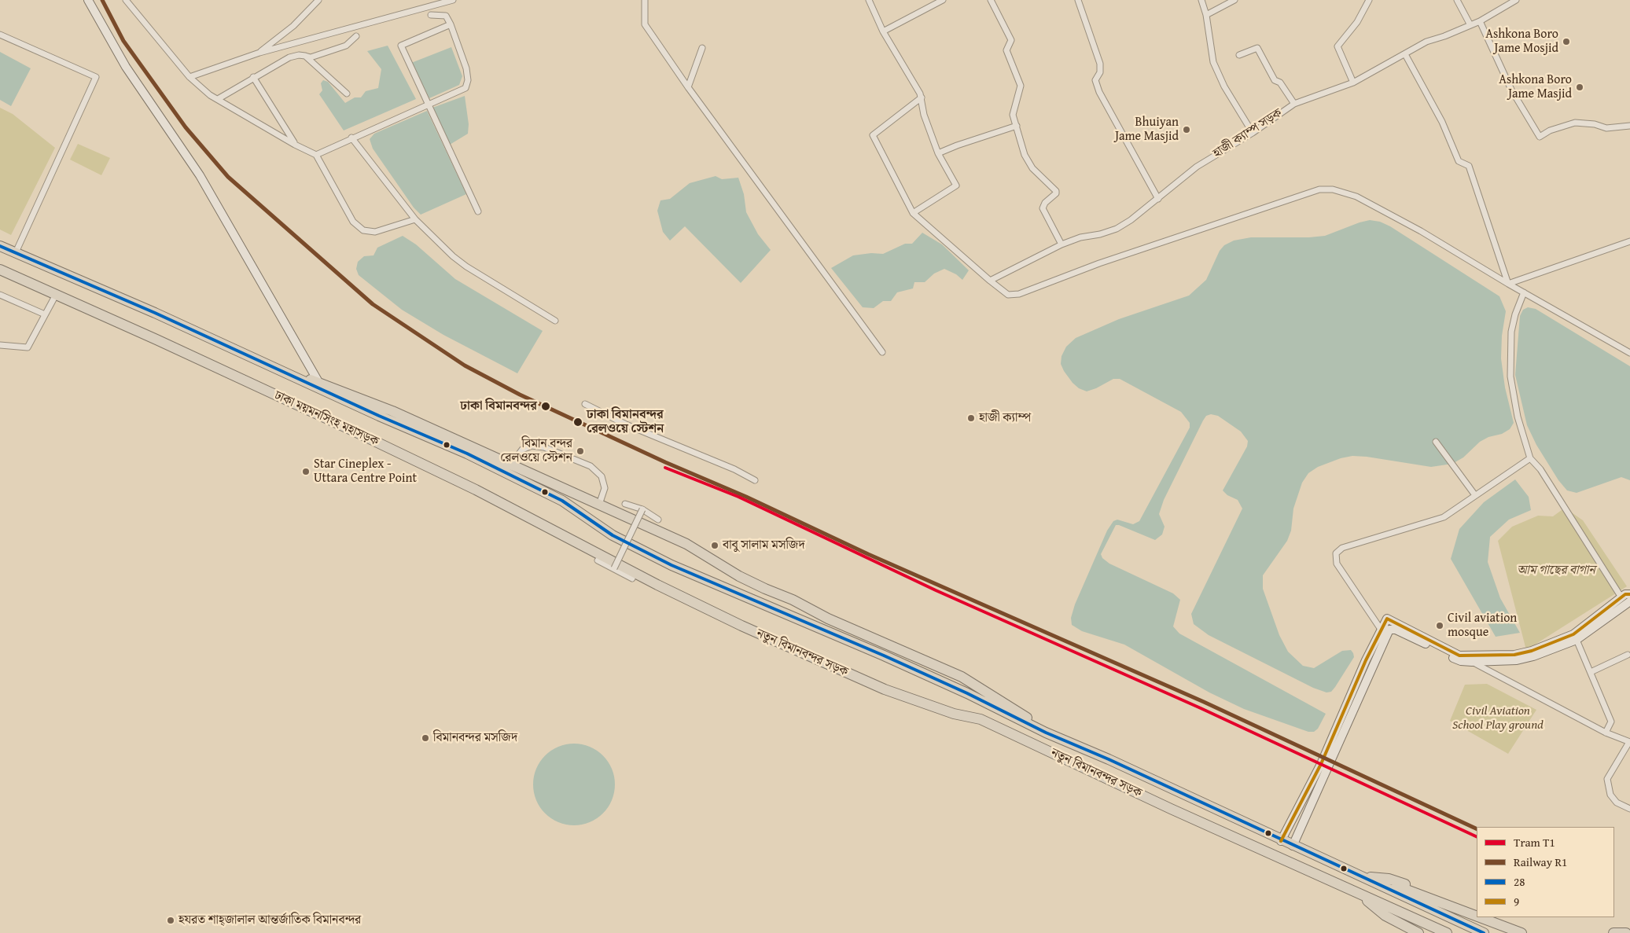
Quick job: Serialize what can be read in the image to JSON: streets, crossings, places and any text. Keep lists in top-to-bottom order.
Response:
{
  "streets": {
    "highway": ["ঢাকা ময়মনসিংহ মহাসড়ক", "নতুন বিমানবন্দর সড়ক"],
    "street": ["হাজী ক্যাম্প সড়ক"]
  },
  "crossings": [
    ["ঢাকা ময়মনসিংহ মহাসড়ক", "নতুন বিমানবন্দর সড়ক"]
  ],
  "parks": ["আম গাছের বাগান", "Civil Aviation School Play ground"],
  "places": [
    "Ashkona Boro Jame Mosjid",
    "Ashkona Boro Jame Masjid",
    "Bhuiyan Jame Masjid",
    "ঢাকা বিমানবন্দর",
    "হাজী ক্যাম্প",
    "ঢাকা বিমানবন্দর রেলওয়ে স্টেশন",
    "বিমান বন্দর রেলওয়ে স্টেশন",
    "Star Cineplex - Uttara Centre Point",
    "বাবু সালাম মসজিদ",
    "Civil aviation mosque",
    "বিমানবন্দর মসজিদ",
    "হযরত শাহ্‌জালাল আন্তর্জাতিক বিমানবন্দর"
  ],
  "lines": [
    "rail line R1",
    "transit line 28",
    "tram line T1",
    "transit line 9"
  ],
  "legend": [
    "Tram T1",
    "Railway R1",
    "28",
    "9"
  ]
}
